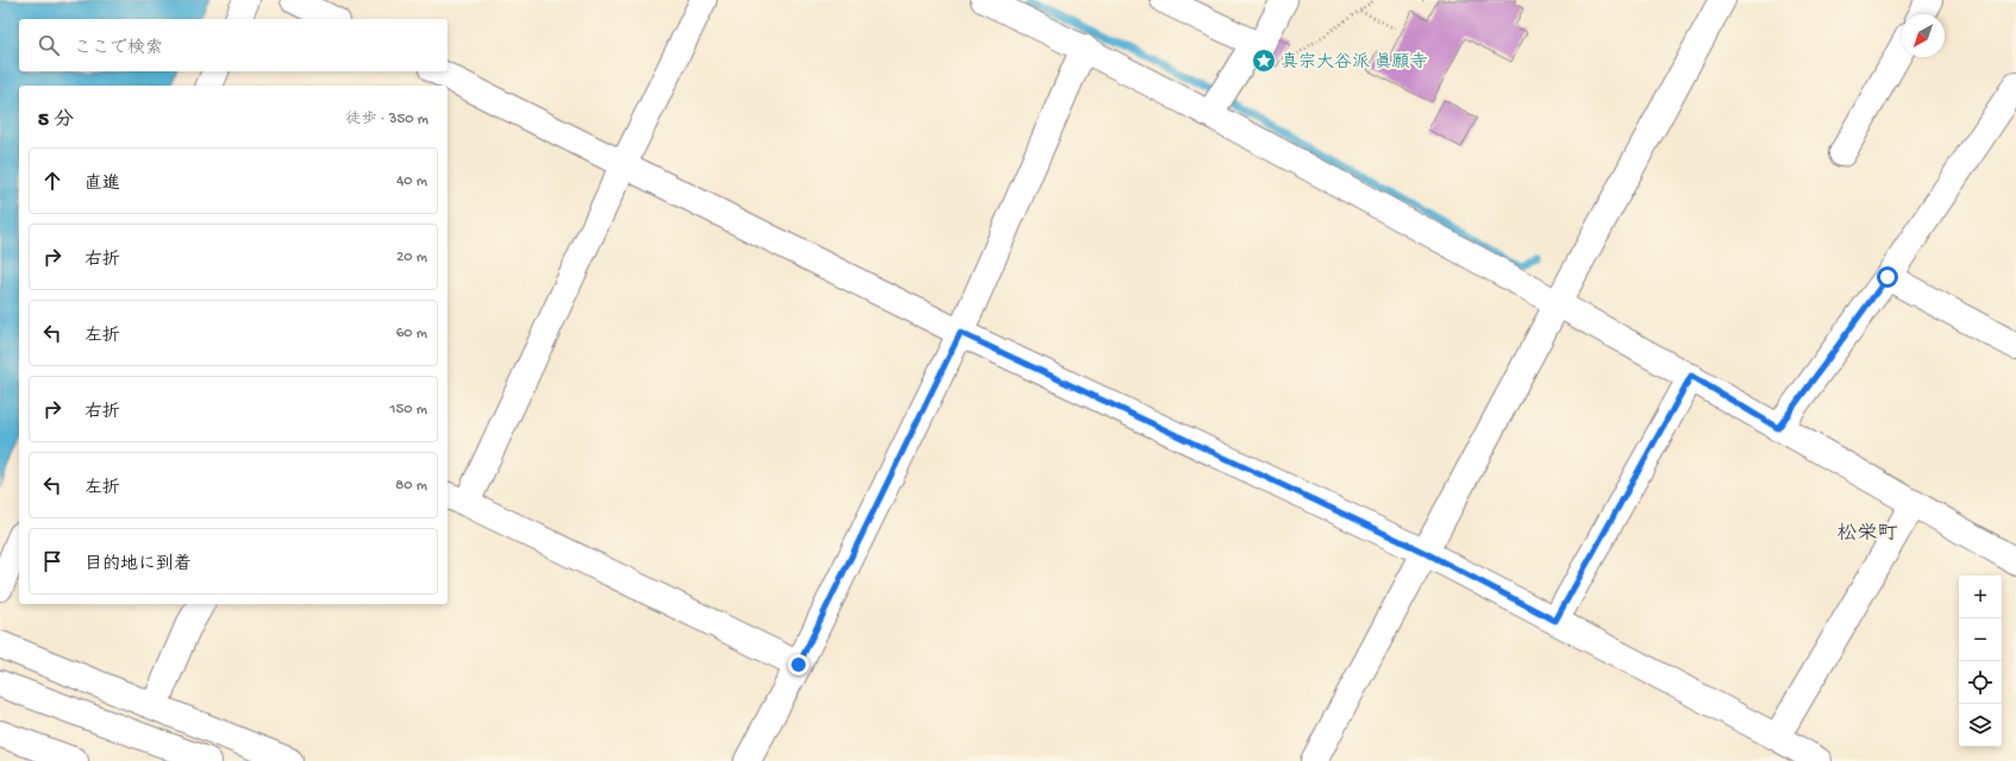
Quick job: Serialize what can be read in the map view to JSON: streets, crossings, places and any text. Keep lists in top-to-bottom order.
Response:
{
  "districts": ["松栄町"],
  "places": {
    "place": ["真宗大谷派 眞願寺"]
  },
  "north": "bottom left",
  "page": {
    "search": "ここで検索",
    "heading": ["5 分", "徒歩 · 350 m"],
    "list": [
      ["直進", "40 m"],
      ["右折", "20 m"],
      ["左折", "60 m"],
      ["右折", "150 m"],
      ["左折", "80 m"],
      "目的地に到着"
    ],
    "map_buttons": ["+", "−"]
  }
}
